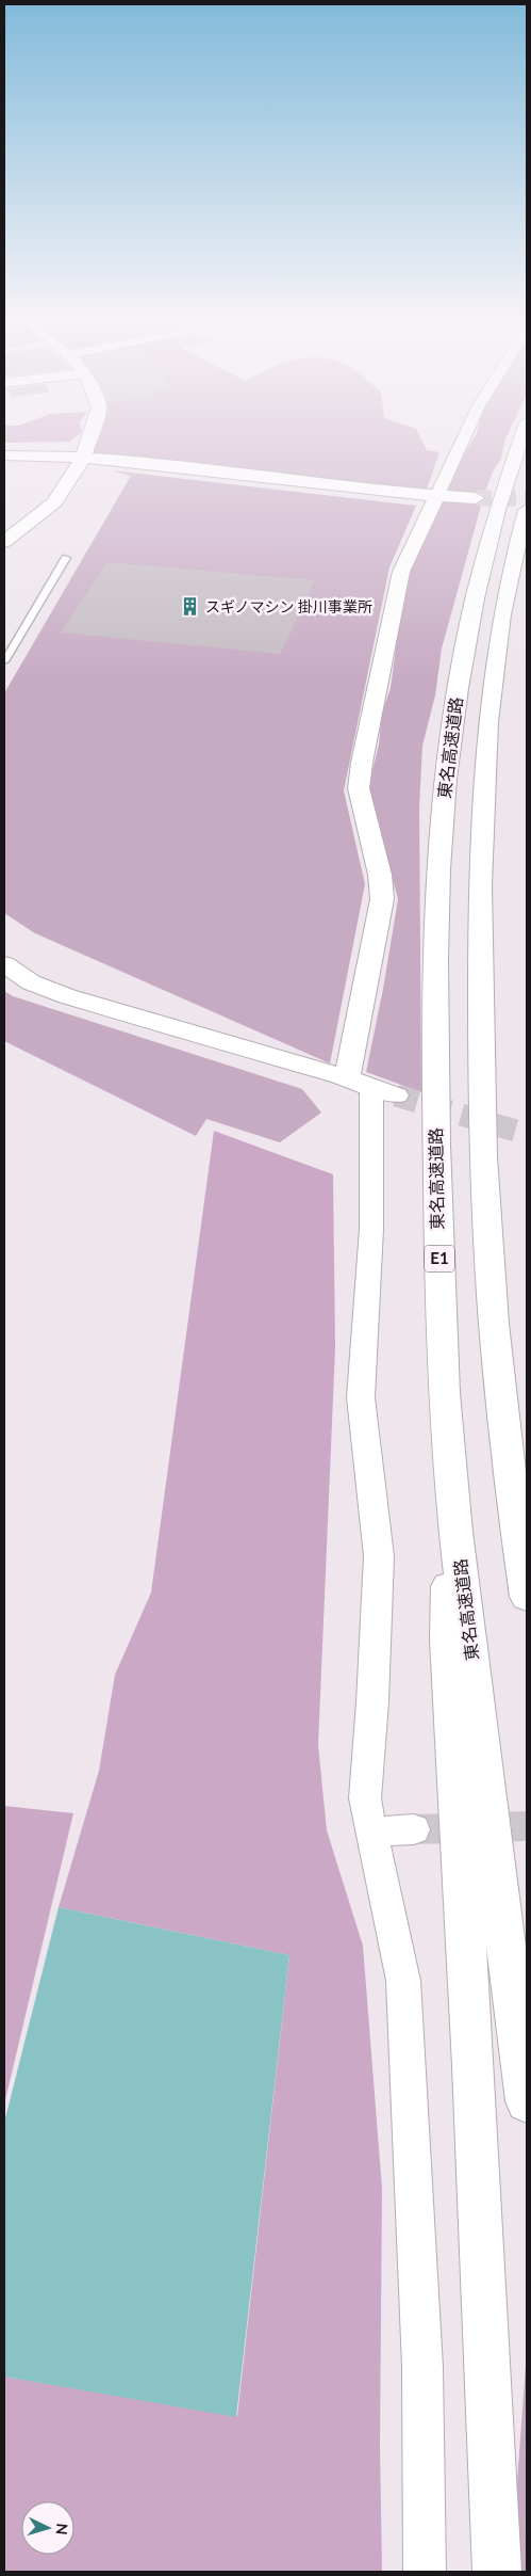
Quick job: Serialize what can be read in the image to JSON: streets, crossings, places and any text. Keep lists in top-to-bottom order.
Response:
{
  "streets": {
    "main road": ["東名高速道路", "E1"]
  },
  "places": {
    "building": ["スギノマシン 掛川事業所"]
  },
  "north": "right"
}
